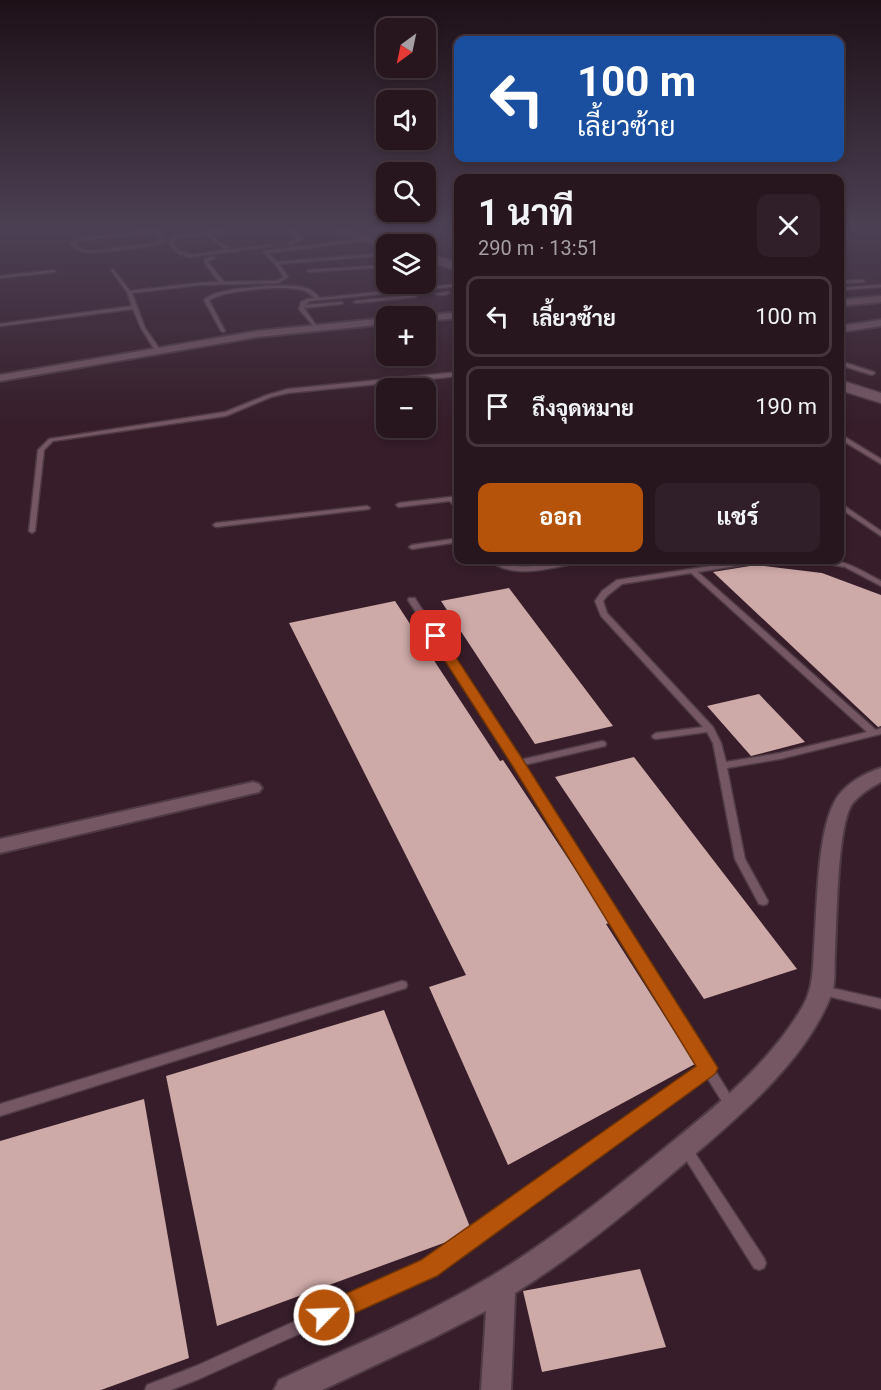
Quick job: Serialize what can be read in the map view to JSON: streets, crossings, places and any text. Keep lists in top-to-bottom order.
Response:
{
  "north": "bottom left",
  "page": {
    "map_buttons": ["+", "−"],
    "turn": ["100 m", "เลี้ยวซ้าย"],
    "heading": ["1 นาที", "290 m · 13:51"],
    "list": [
      {
        "name": "เลี้ยวซ้าย",
        "value": "100 m"
      },
      {
        "name": "ถึงจุดหมาย",
        "value": "190 m"
      }
    ],
    "buttons": ["ออก", "แชร์"]
  }
}
